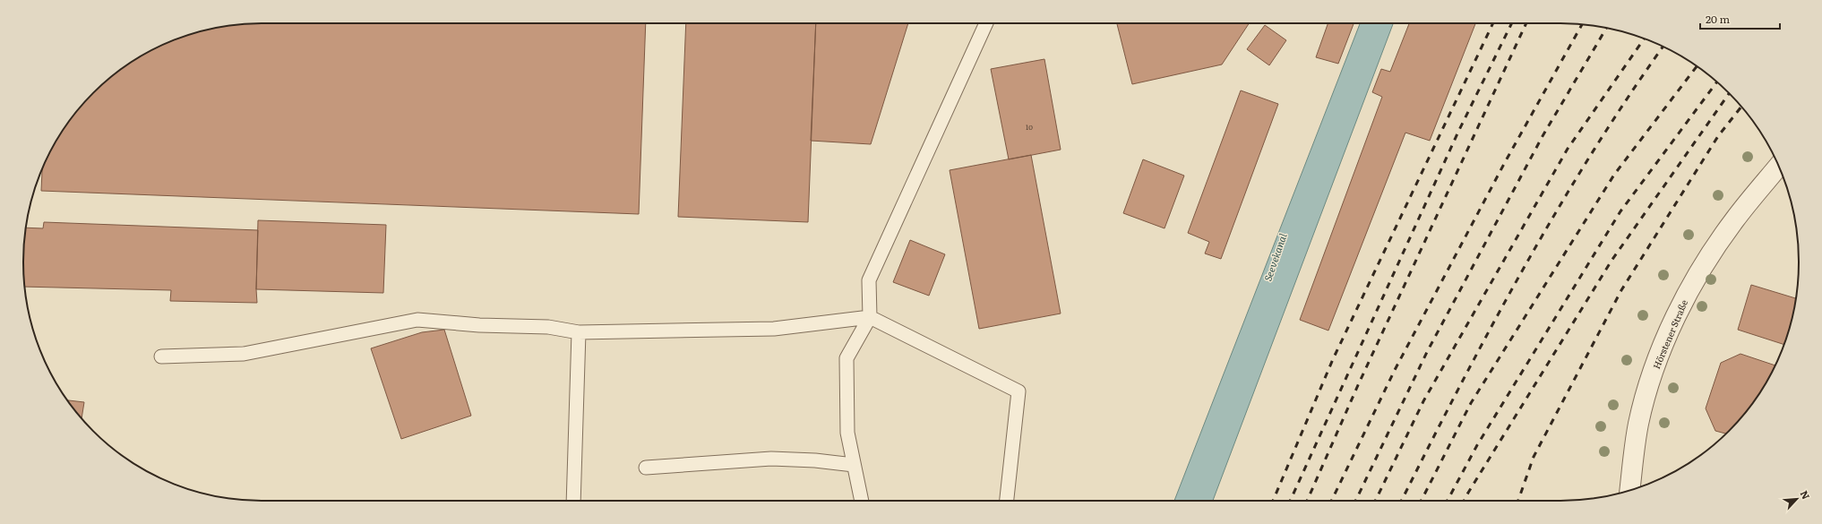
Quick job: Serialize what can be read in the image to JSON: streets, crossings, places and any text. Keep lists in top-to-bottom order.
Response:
{
  "streets": {
    "street": ["Hörstener Straße"]
  },
  "water": ["Seevekanal"],
  "house_numbers": ["10"],
  "scale_bar": "20 m",
  "north": "top right"
}
